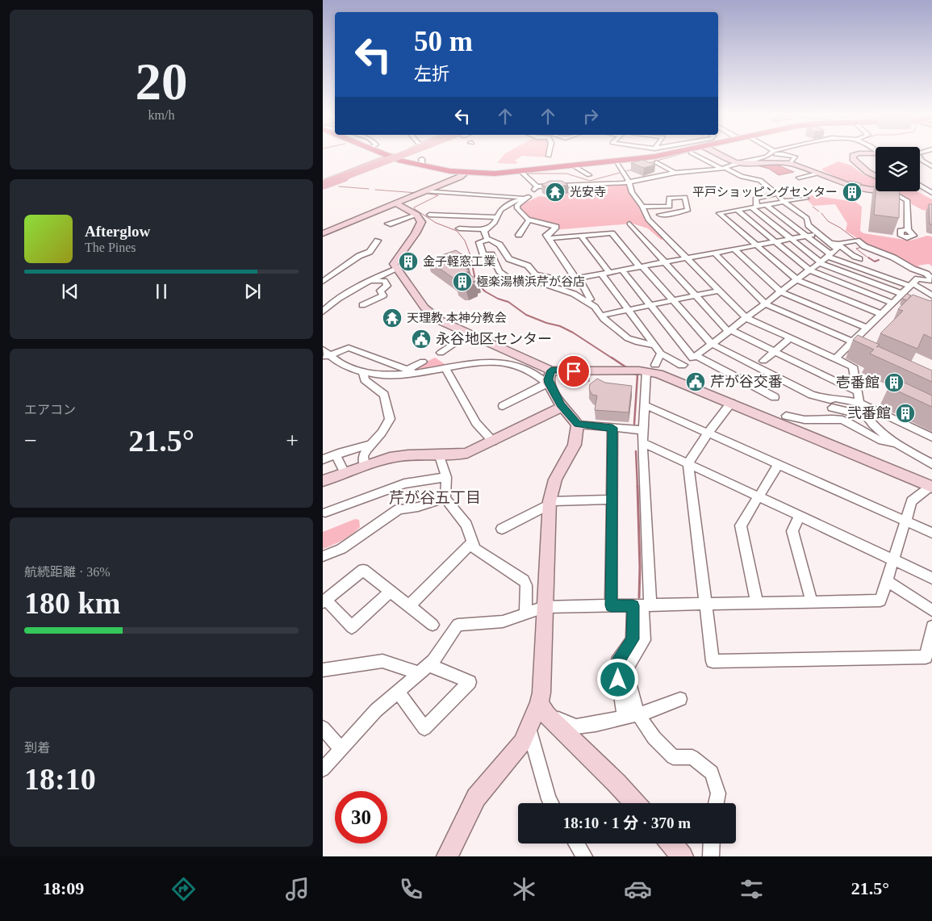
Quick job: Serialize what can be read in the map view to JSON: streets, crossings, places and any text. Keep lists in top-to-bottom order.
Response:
{
  "districts": ["芹が谷五丁目"],
  "places": {
    "temple": ["光安寺", "天理教 本神分教会"],
    "building": [
      "平戸ショッピングセンター",
      "金子軽窓工業",
      "極楽湯横浜芹が谷店",
      "壱番館",
      "弐番館"
    ],
    "public building": ["永谷地区センター", "芹が谷交番"]
  },
  "page": {
    "tile": [
      ["20", "km/h"],
      "エアコン",
      ["航続距離 · 36%", "180 km"],
      ["到着", "18:10"]
    ],
    "turn": ["50 m", "左折"],
    "song": ["Afterglow", "The Pines"],
    "heat": ["−", "21.5°", "+"],
    "limit": "30",
    "trip": "18:10 · 1 分 · 370 m",
    "tabs": ["18:09", "21.5°"]
  }
}
